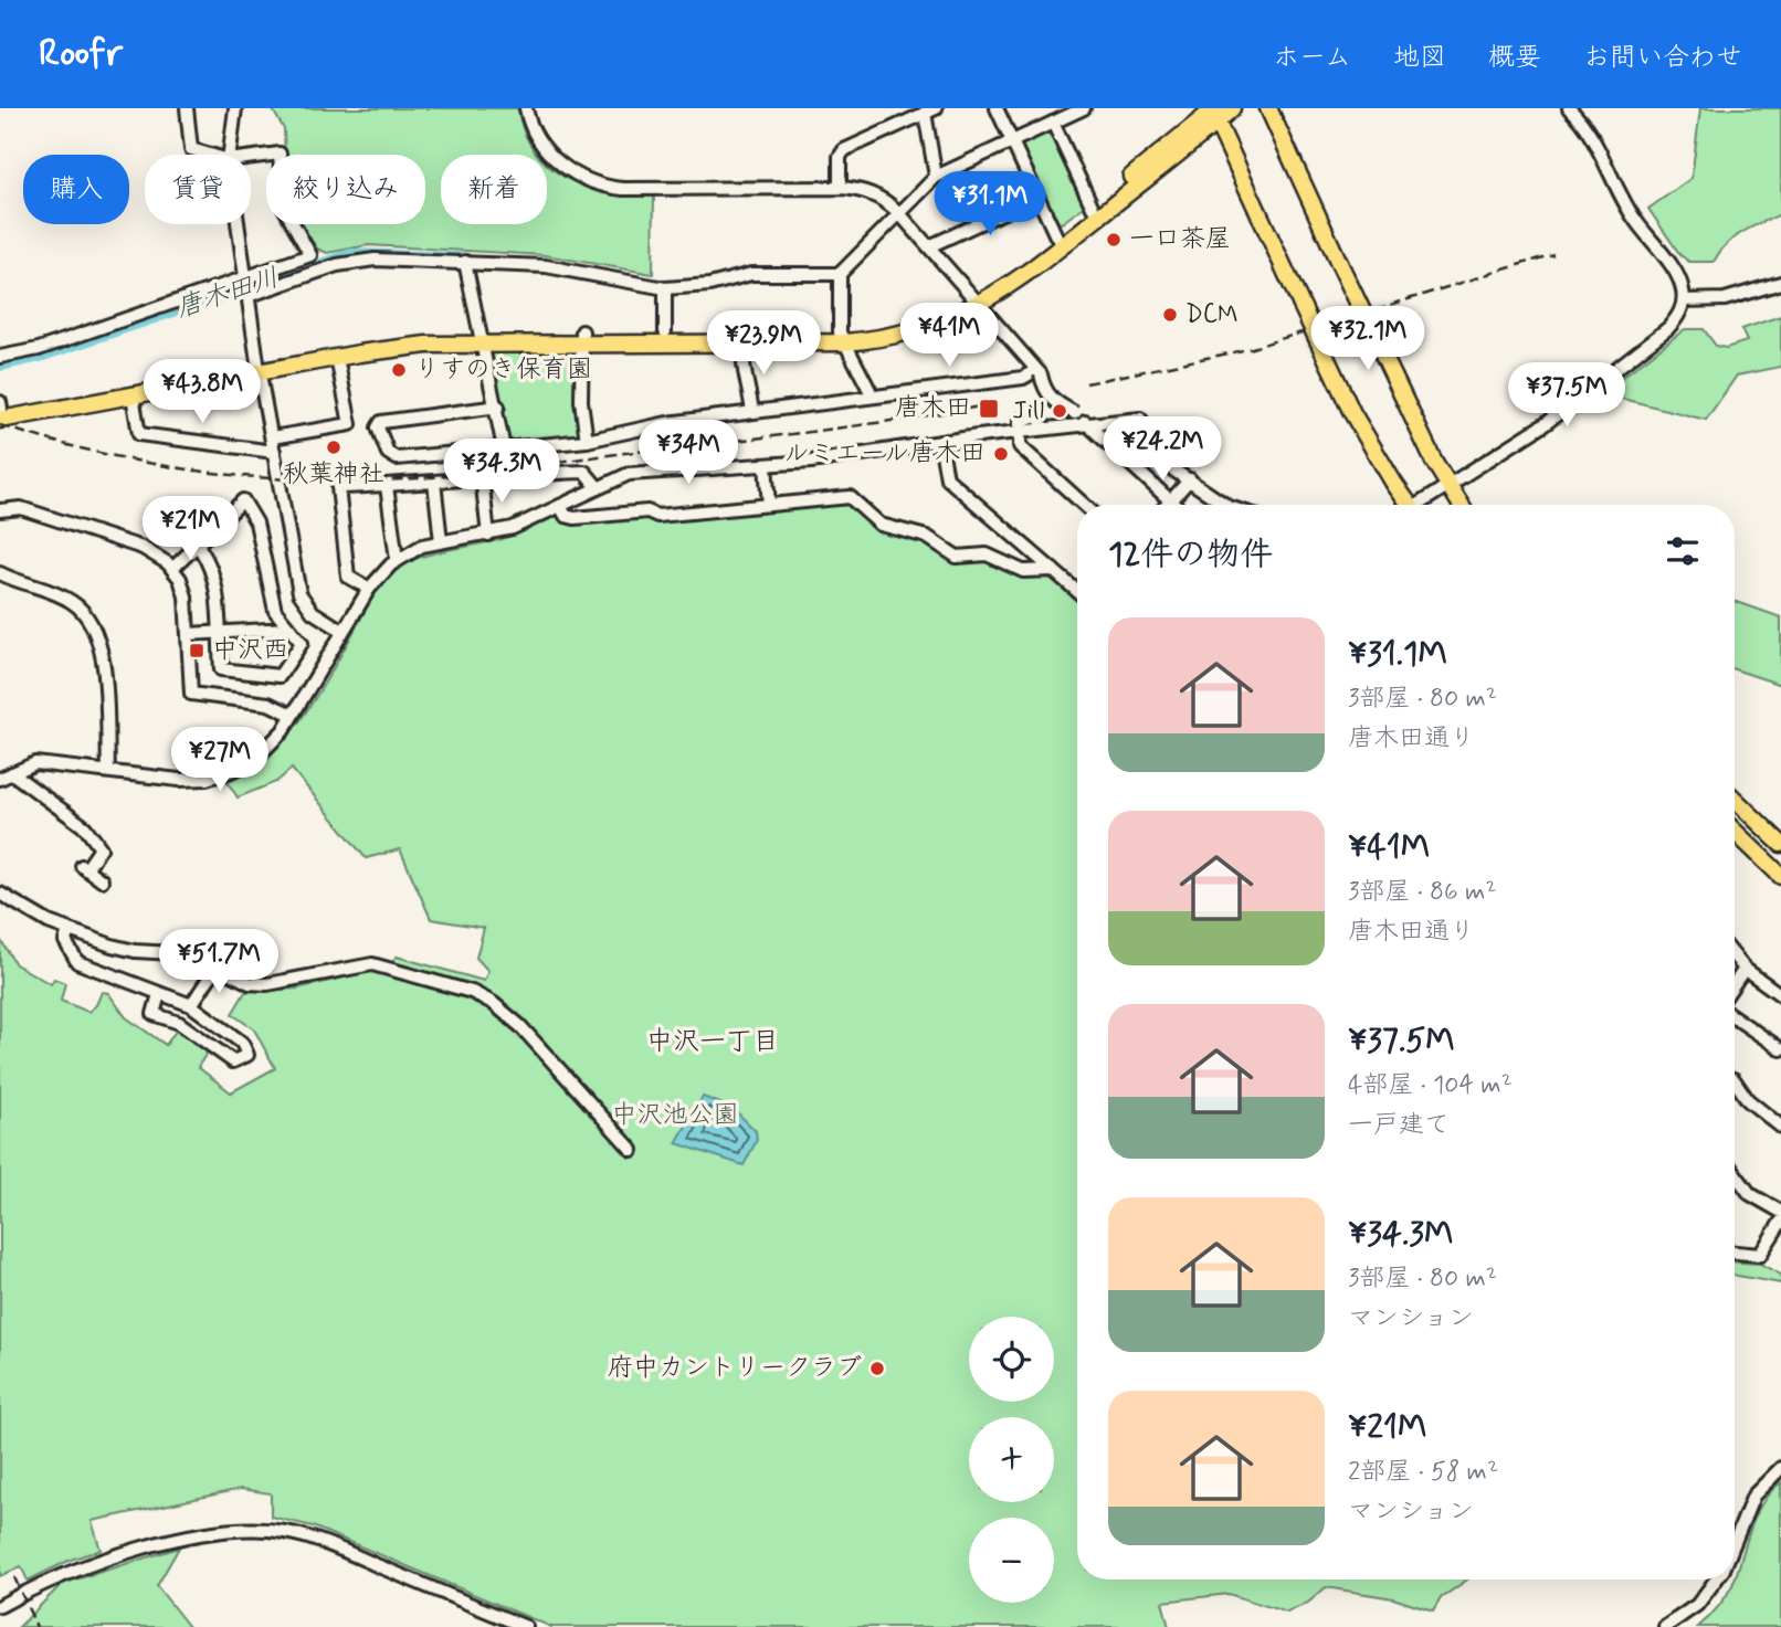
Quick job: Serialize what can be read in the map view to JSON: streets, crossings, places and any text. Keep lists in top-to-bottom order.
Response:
{
  "districts": ["中沢一丁目"],
  "water": ["唐木田川"],
  "parks": ["中沢池公園"],
  "places": {
    "other": [
      "一口茶屋",
      "DCM",
      "りすのき保育園",
      "Jill",
      "秋葉神社",
      "ルミエール唐木田",
      "府中カントリークラブ"
    ],
    "transit": ["唐木田", "中沢西"]
  },
  "page": {
    "header": "Roofr",
    "nav": [
      "ホーム",
      "地図",
      "概要",
      "お問い合わせ"
    ],
    "chip": [
      "購入",
      "賃貸",
      "絞り込み",
      "新着"
    ],
    "price": [
      "¥31.1M",
      "¥41M",
      "¥32.1M",
      "¥23.9M",
      "¥43.8M",
      "¥37.5M",
      "¥24.2M",
      "¥34M",
      "¥34.3M",
      "¥21M",
      "¥27M",
      "¥51.7M"
    ],
    "heading": "12件の物件",
    "list": [
      {
        "name": "¥31.1M",
        "note": "3部屋 · 80 m² · 唐木田通り"
      },
      {
        "name": "¥41M",
        "note": "3部屋 · 86 m² · 唐木田通り"
      },
      {
        "name": "¥37.5M",
        "note": "4部屋 · 104 m² · 一戸建て"
      },
      {
        "name": "¥34.3M",
        "note": "3部屋 · 80 m² · マンション"
      },
      {
        "name": "¥21M",
        "note": "2部屋 · 58 m² · マンション"
      }
    ],
    "map_buttons": ["+", "−"]
  }
}
